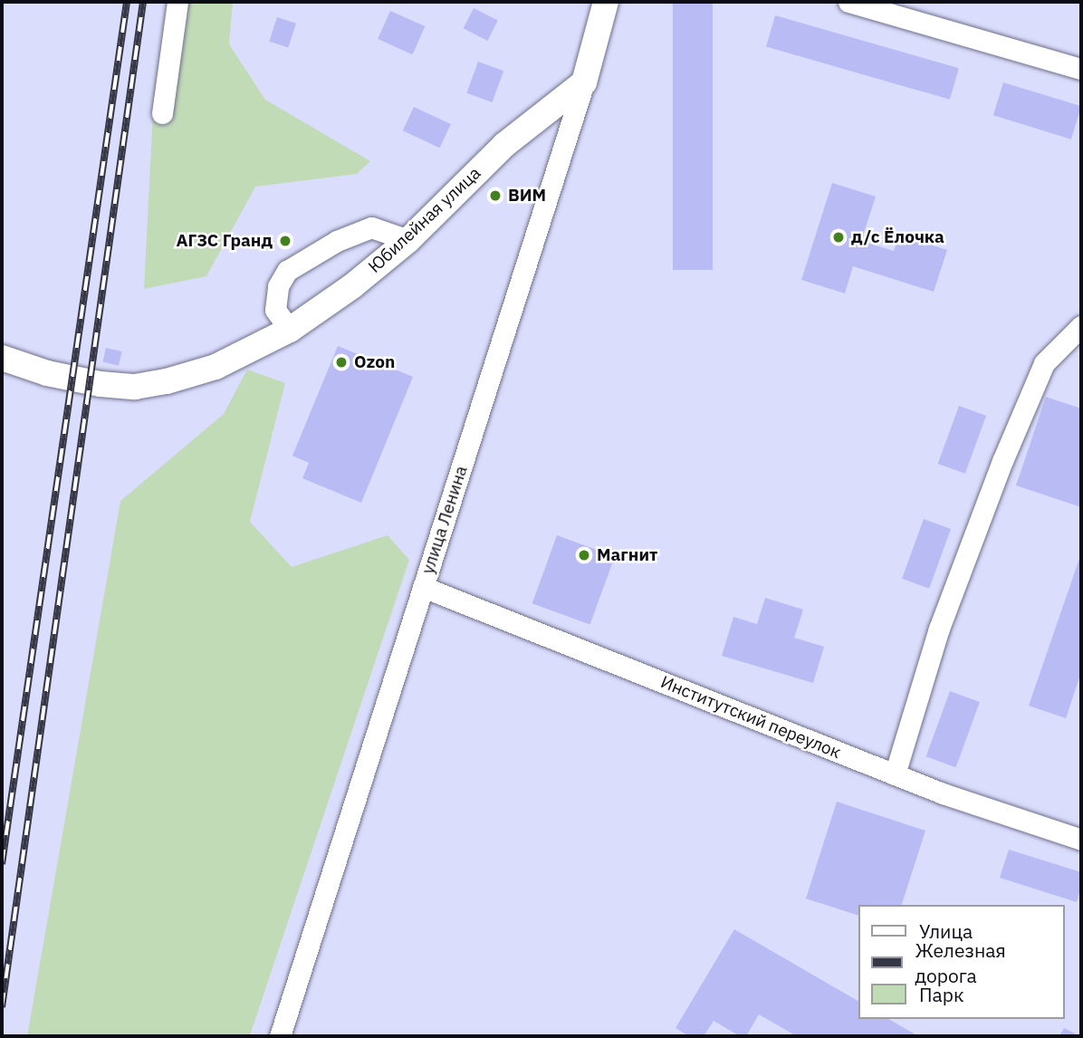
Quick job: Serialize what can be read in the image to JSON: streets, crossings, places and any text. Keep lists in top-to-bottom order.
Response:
{
  "streets": {
    "main road": ["Юбилейная улица", "улица Ленина"],
    "street": ["Институтский переулок"]
  },
  "crossings": [
    ["Юбилейная улица", "улица Ленина"],
    ["улица Ленина", "Институтский переулок"]
  ],
  "places": [
    "ВИМ",
    "д/с Ёлочка",
    "АГЗС Гранд",
    "Ozon",
    "Магнит"
  ],
  "legend": ["Улица", "Железная дорога", "Парк"]
}
